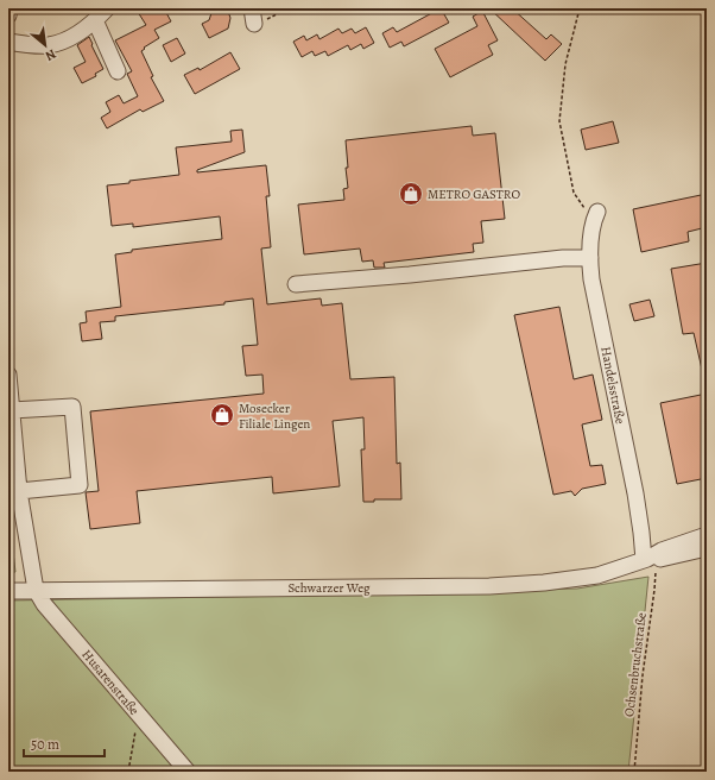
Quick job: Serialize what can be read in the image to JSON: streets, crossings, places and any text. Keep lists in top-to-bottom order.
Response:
{
  "streets": {
    "street": ["Handelsstraße", "Schwarzer Weg", "Husarenstraße"],
    "path": ["Ochsenbruchstraße"]
  },
  "crossings": [
    ["Handelsstraße", "Schwarzer Weg"],
    ["Handelsstraße", "Ochsenbruchstraße"],
    ["Schwarzer Weg", "Ochsenbruchstraße"],
    ["Schwarzer Weg", "Husarenstraße"]
  ],
  "places": {
    "shop": ["METRO GASTRO", "Mosecker Filiale Lingen"]
  },
  "scale_bar": "50 m",
  "north": "bottom right"
}
